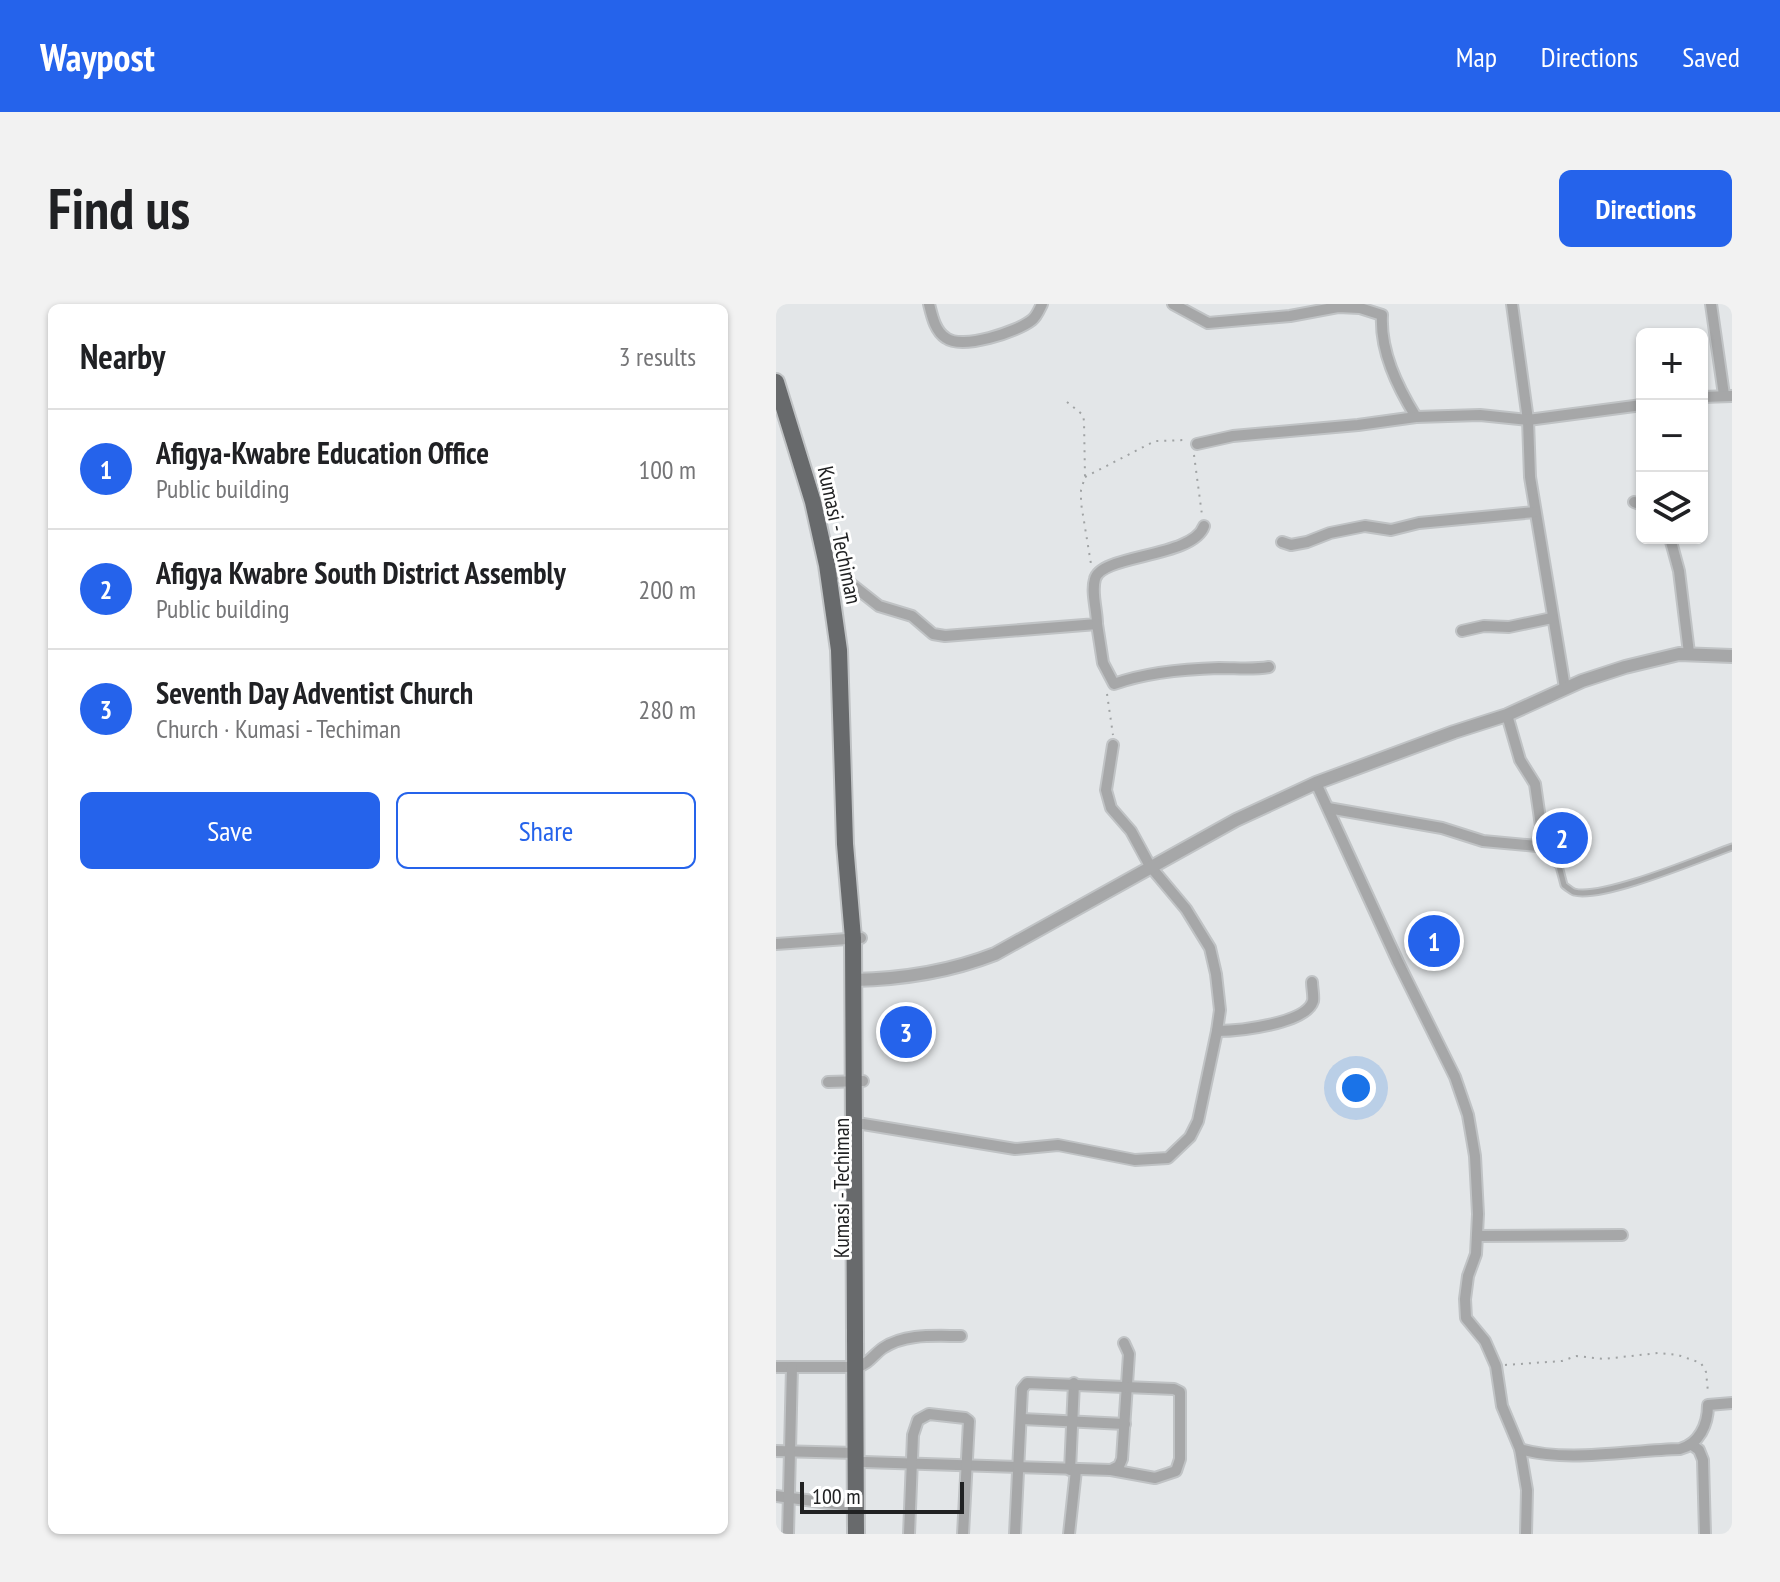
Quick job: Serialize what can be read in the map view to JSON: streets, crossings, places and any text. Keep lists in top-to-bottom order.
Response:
{
  "streets": {
    "highway": ["Kumasi - Techiman"]
  },
  "scale_bar": "100 m",
  "page": {
    "header": "Waypost",
    "nav": ["Map", "Directions", "Saved"],
    "buttons": [
      "Directions",
      ["Save", "Share"]
    ],
    "title": "Find us",
    "heading": ["Nearby", "3 results"],
    "map_buttons": ["+", "−"],
    "list": [
      {
        "mark": "1",
        "name": "Afigya-Kwabre Education Office",
        "note": "Public building",
        "value": "100 m"
      },
      {
        "mark": "2",
        "name": "Afigya Kwabre South District Assembly",
        "note": "Public building",
        "value": "200 m"
      },
      {
        "mark": "3",
        "name": "Seventh Day Adventist Church",
        "note": "Church · Kumasi - Techiman",
        "value": "280 m"
      }
    ],
    "pins": ["2", "1", "3"],
    "scale": "100 m"
  }
}
